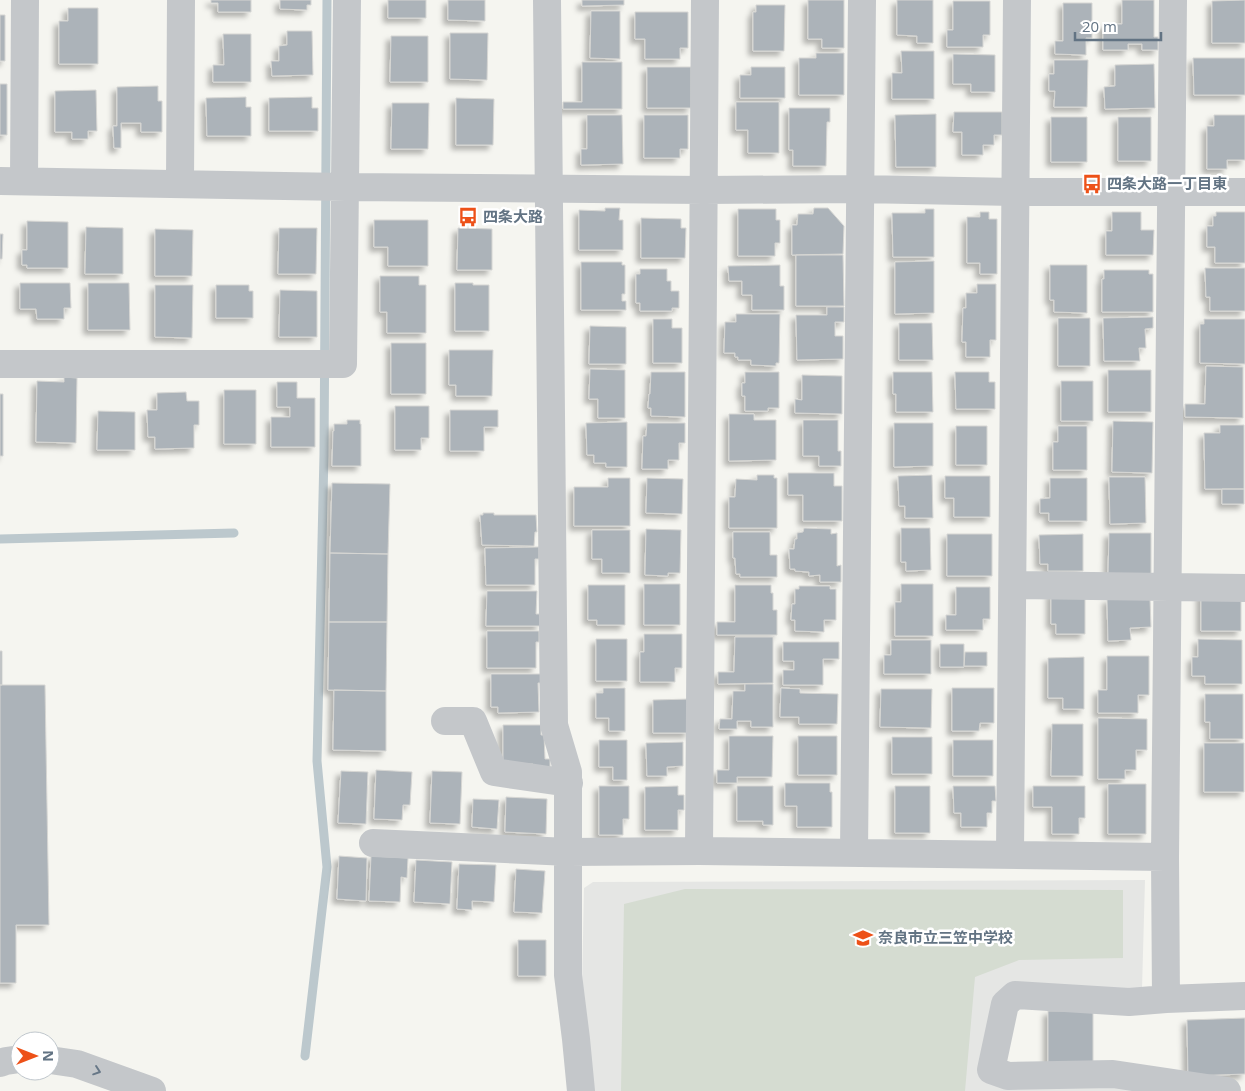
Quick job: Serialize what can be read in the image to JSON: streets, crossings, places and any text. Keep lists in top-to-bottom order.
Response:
{
  "places": {
    "bus stop": ["四条大路一丁目東", "四条大路"],
    "school or university": ["奈良市立三笠中学校"]
  },
  "scale_bar": "20 m",
  "north": "right"
}
